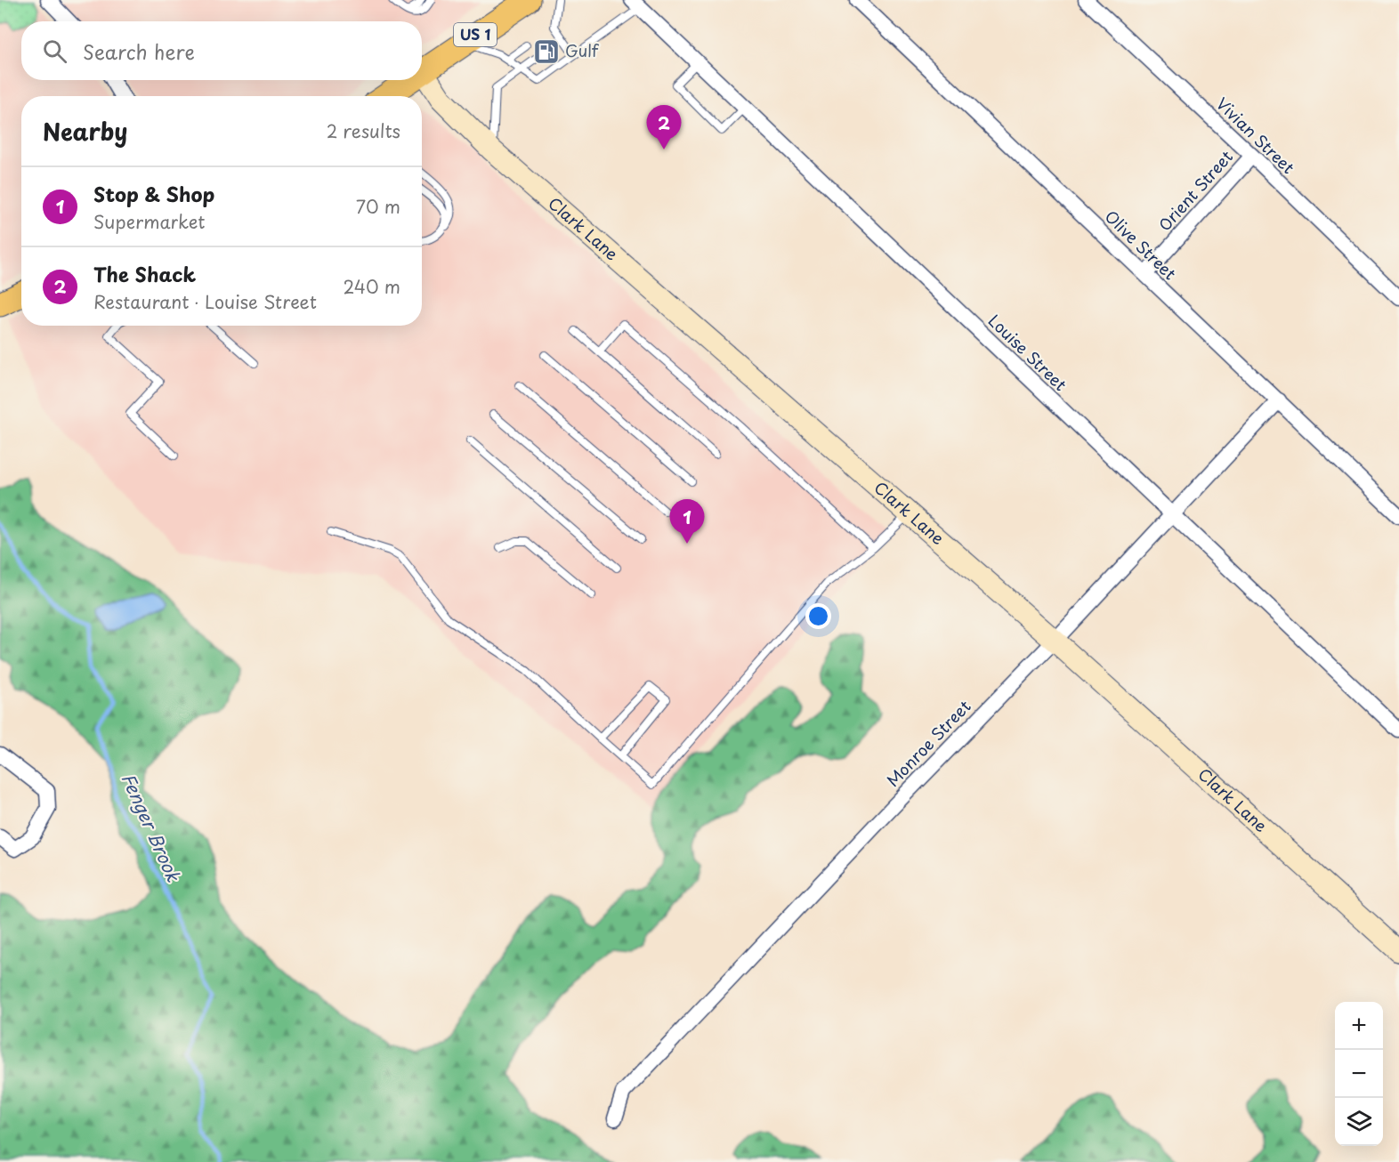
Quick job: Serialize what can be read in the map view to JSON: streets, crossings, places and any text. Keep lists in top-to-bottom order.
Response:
{
  "streets": {
    "main road": ["US 1", "Clark Lane"],
    "street": [
      "Vivian Street",
      "Orient Street",
      "Olive Street",
      "Louise Street",
      "Monroe Street"
    ]
  },
  "crossings": [
    ["US 1", "Clark Lane"],
    ["Vivian Street", "Orient Street"],
    ["Orient Street", "Olive Street"],
    ["Clark Lane", "Monroe Street"],
    ["Olive Street", "Monroe Street"],
    ["Louise Street", "Monroe Street"]
  ],
  "water": ["Fenger Brook"],
  "places": {
    "fuel station": ["Gulf"]
  },
  "page": {
    "search": "Search here",
    "heading": ["Nearby", "2 results"],
    "pins": ["2", "1"],
    "list": [
      {
        "mark": "1",
        "name": "Stop & Shop",
        "note": "Supermarket",
        "value": "70 m"
      },
      {
        "mark": "2",
        "name": "The Shack",
        "note": "Restaurant · Louise Street",
        "value": "240 m"
      }
    ],
    "map_buttons": ["+", "−"]
  }
}
